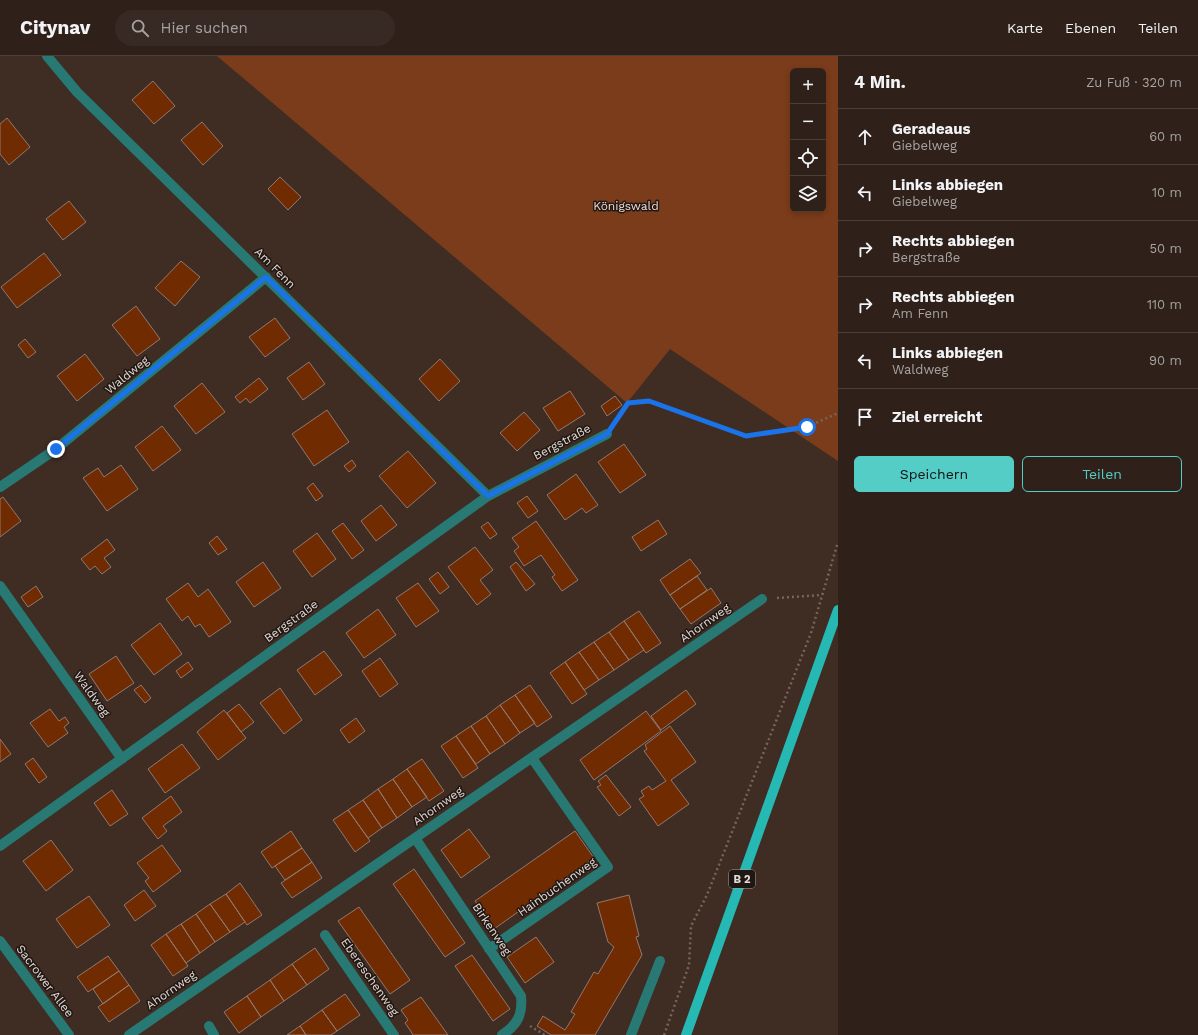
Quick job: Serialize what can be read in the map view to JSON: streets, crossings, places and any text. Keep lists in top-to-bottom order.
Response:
{
  "streets": {
    "main road": ["B 2"],
    "street": [
      "Am Fenn",
      "Waldweg",
      "Bergstraße",
      "Ahornweg",
      "Hainbuchenweg",
      "Birkenweg",
      "Ebereschenweg",
      "Sacrower Allee"
    ]
  },
  "crossings": [
    ["Am Fenn", "Waldweg"],
    ["Am Fenn", "Bergstraße"],
    ["Waldweg", "Bergstraße"],
    ["Ahornweg", "Hainbuchenweg"],
    ["Ahornweg", "Birkenweg"],
    ["Hainbuchenweg", "Birkenweg"]
  ],
  "parks": ["Königswald"],
  "page": {
    "header": "Citynav",
    "search": "Hier suchen",
    "nav": ["Karte", "Ebenen", "Teilen"],
    "heading": ["4 Min.", "Zu Fuß · 320 m"],
    "map_buttons": ["+", "−"],
    "list": [
      ["Geradeaus", "Giebelweg", "60 m"],
      ["Links abbiegen", "Giebelweg", "10 m"],
      ["Rechts abbiegen", "Bergstraße", "50 m"],
      ["Rechts abbiegen", "Am Fenn", "110 m"],
      ["Links abbiegen", "Waldweg", "90 m"],
      "Ziel erreicht"
    ],
    "buttons": ["Speichern", "Teilen"]
  }
}
